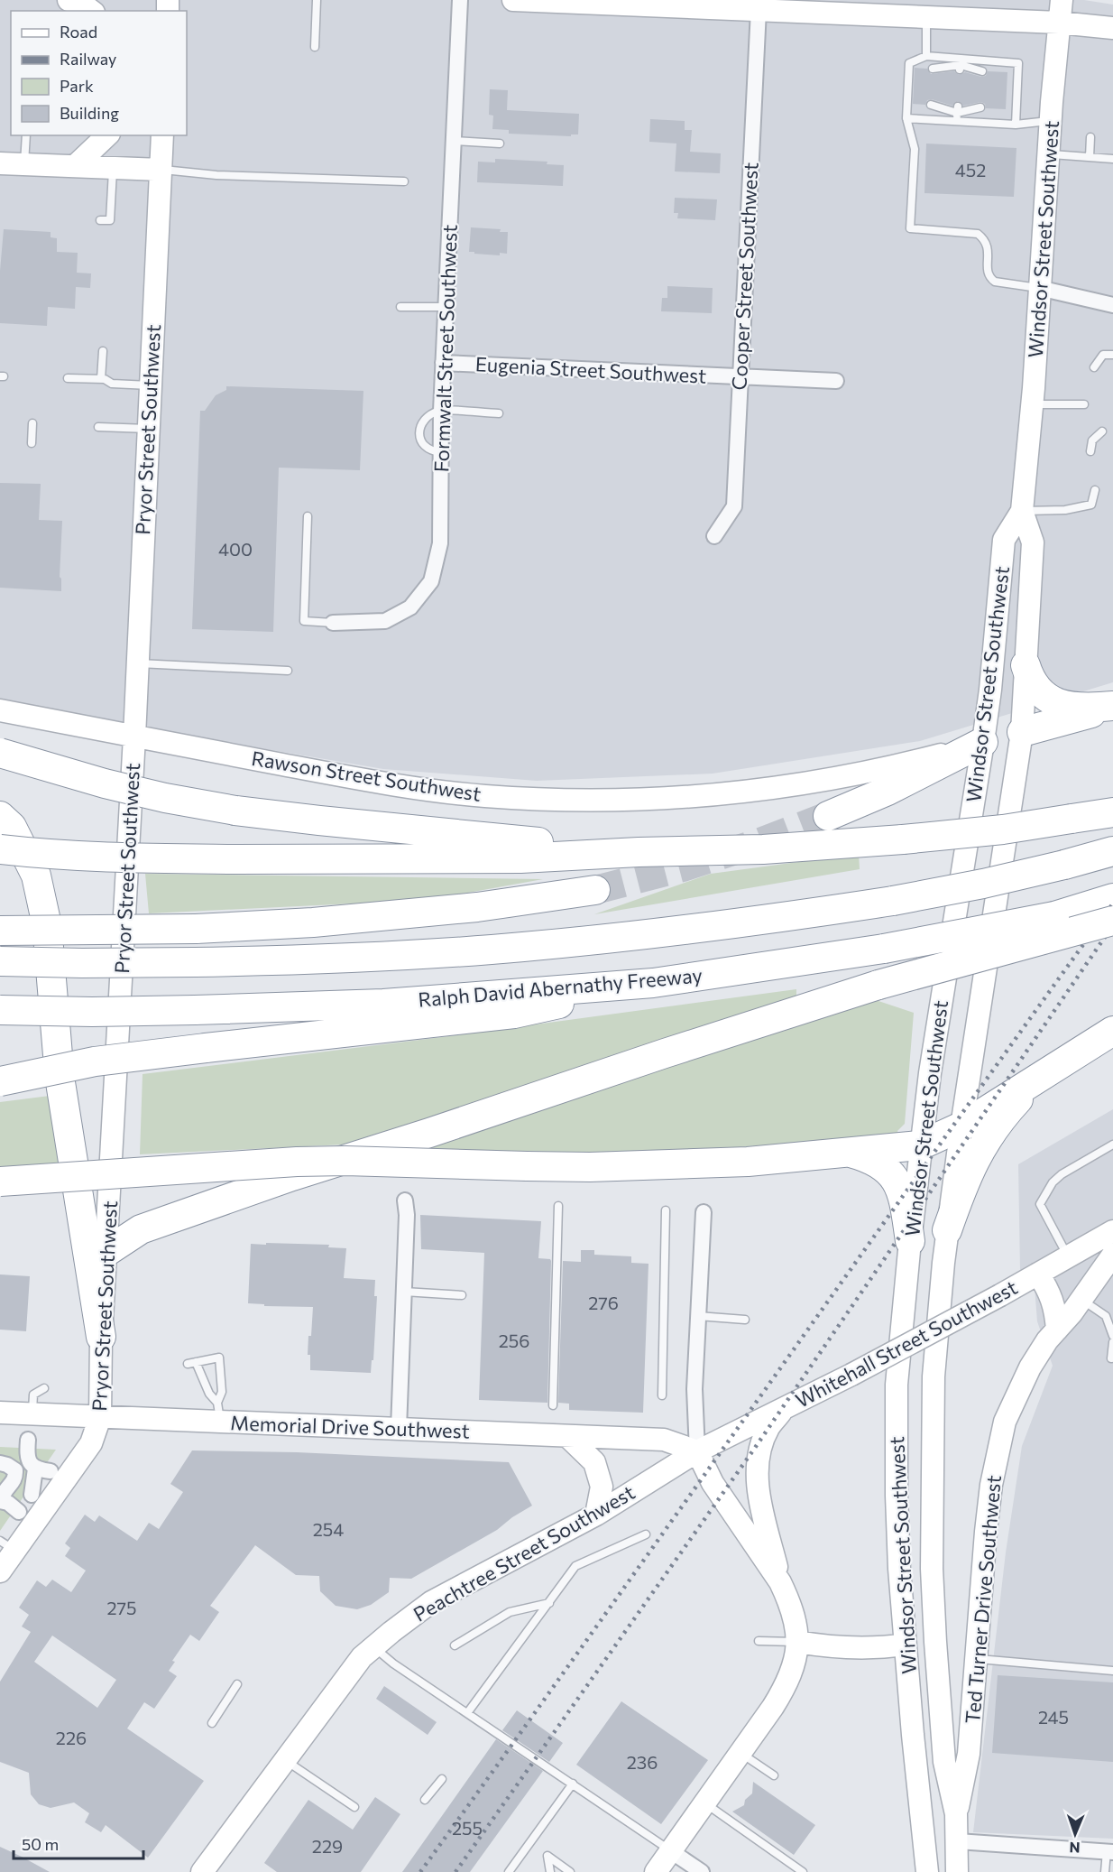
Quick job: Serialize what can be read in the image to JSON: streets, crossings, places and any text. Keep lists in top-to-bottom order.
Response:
{
  "streets": {
    "highway": ["Ralph David Abernathy Freeway"],
    "street": [
      "Windsor Street Southwest",
      "Cooper Street Southwest",
      "Formwalt Street Southwest",
      "Eugenia Street Southwest",
      "Pryor Street Southwest",
      "Rawson Street Southwest",
      "Whitehall Street Southwest",
      "Memorial Drive Southwest",
      "Peachtree Street Southwest",
      "Ted Turner Drive Southwest"
    ]
  },
  "crossings": [
    ["Windsor Street Southwest", "Rawson Street Southwest"],
    ["Windsor Street Southwest", "Ted Turner Drive Southwest"],
    ["Cooper Street Southwest", "Eugenia Street Southwest"],
    ["Formwalt Street Southwest", "Eugenia Street Southwest"],
    ["Pryor Street Southwest", "Rawson Street Southwest"],
    ["Pryor Street Southwest", "Memorial Drive Southwest"],
    ["Whitehall Street Southwest", "Memorial Drive Southwest"],
    ["Whitehall Street Southwest", "Peachtree Street Southwest"],
    ["Memorial Drive Southwest", "Peachtree Street Southwest"]
  ],
  "house_numbers": [
    "452",
    "400",
    "276",
    "256",
    "254",
    "275",
    "245",
    "226",
    "236",
    "255",
    "229"
  ],
  "legend": [
    "Road",
    "Railway",
    "Park",
    "Building"
  ],
  "scale_bar": "50 m",
  "north": "bottom"
}
